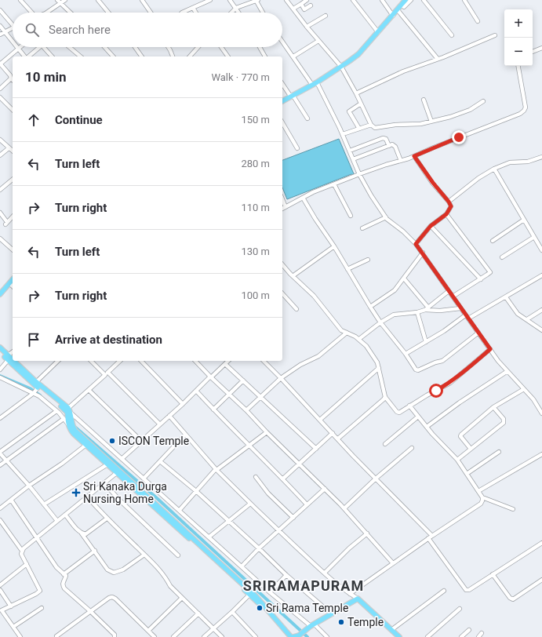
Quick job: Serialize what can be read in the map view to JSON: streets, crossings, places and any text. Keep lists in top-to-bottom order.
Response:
{
  "districts": ["SRIRAMAPURAM"],
  "places": {
    "other": ["ISCON Temple", "Sri Rama Temple", "Temple"],
    "health": ["Sri Kanaka Durga Nursing Home"]
  },
  "page": {
    "map_buttons": ["+", "−"],
    "search": "Search here",
    "heading": ["10 min", "Walk · 770 m"],
    "list": [
      ["Continue", "150 m"],
      ["Turn left", "280 m"],
      ["Turn right", "110 m"],
      ["Turn left", "130 m"],
      ["Turn right", "100 m"],
      "Arrive at destination"
    ]
  }
}
